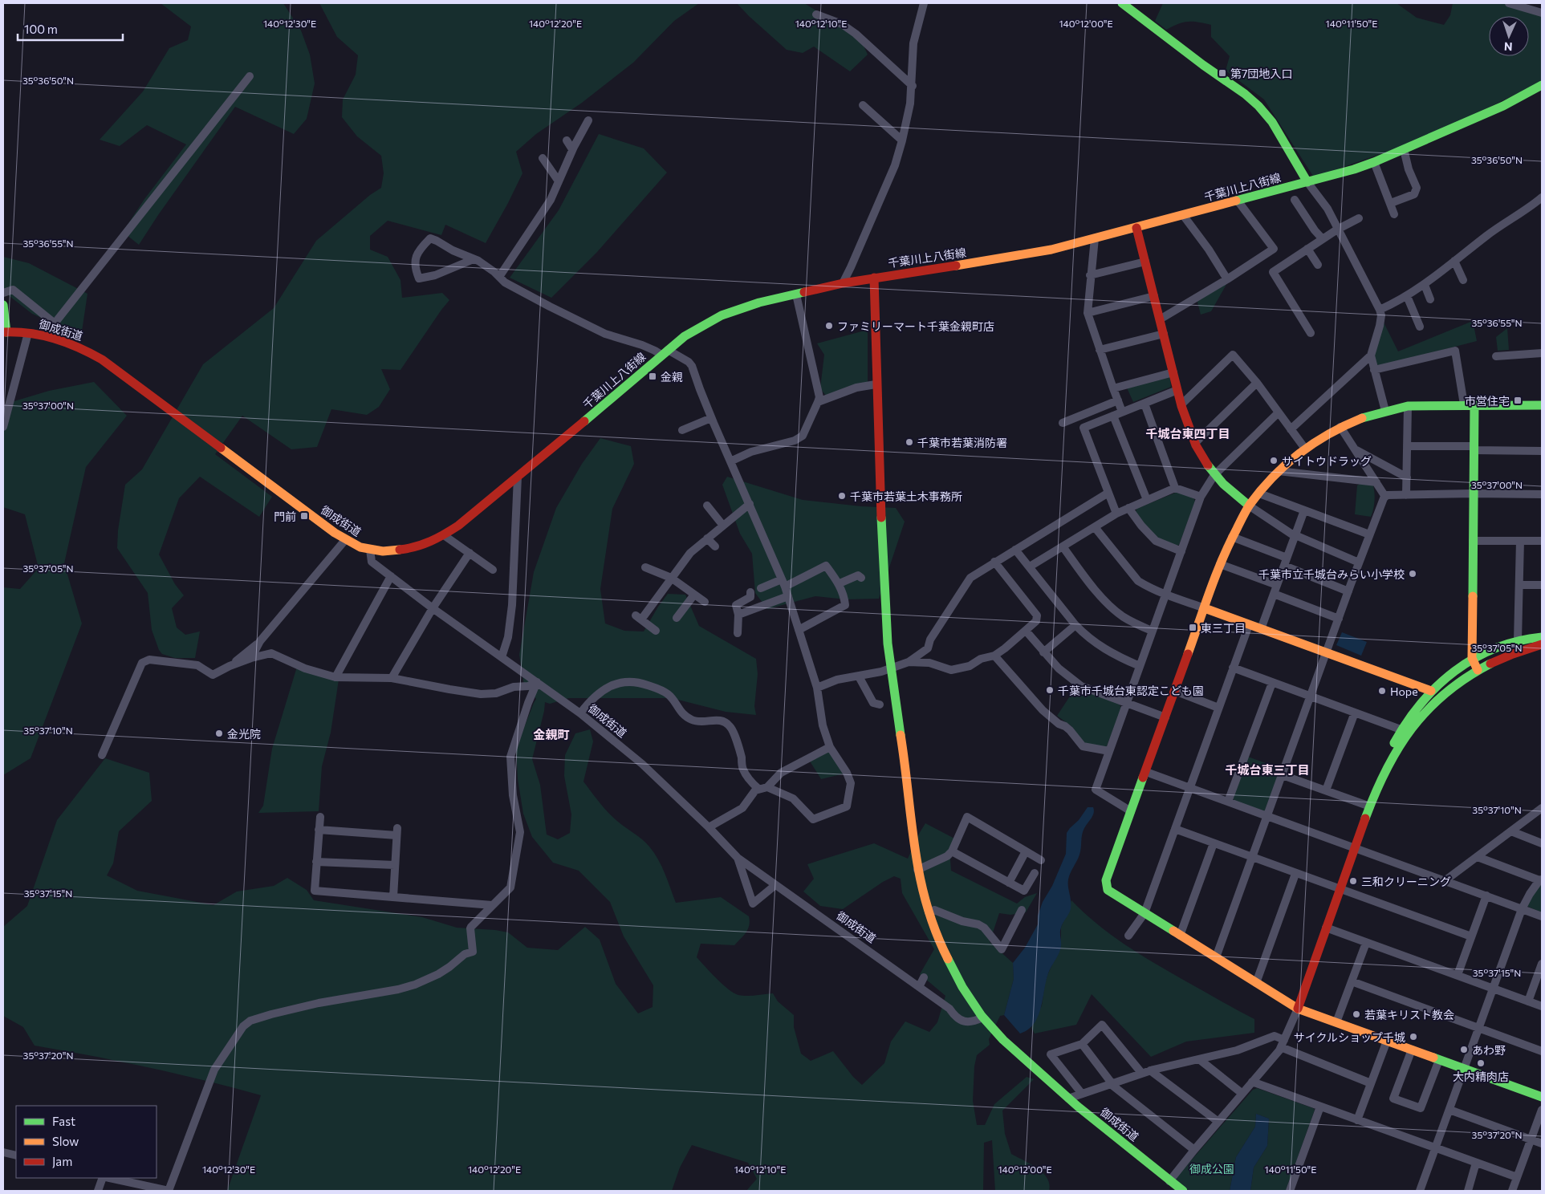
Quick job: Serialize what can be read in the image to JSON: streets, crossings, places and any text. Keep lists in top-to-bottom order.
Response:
{
  "streets": {
    "street": ["千葉川上八街線", "御成街道"]
  },
  "crossings": [
    ["千葉川上八街線", "御成街道"]
  ],
  "districts": ["千城台東四丁目", "金親町", "千城台東三丁目"],
  "parks": ["御成公園"],
  "places": {
    "transit": [
      "第7団地入口",
      "金親",
      "市営住宅",
      "門前",
      "東三丁目"
    ],
    "other": [
      "ファミリーマート千葉金親町店",
      "千葉市若葉消防署",
      "サイトウドラッグ",
      "千葉市若葉土木事務所",
      "千葉市立千城台みらい小学校",
      "千葉市千城台東認定こども園",
      "Hope",
      "金光院",
      "三和クリーニング",
      "若葉キリスト教会",
      "サイクルショップ千城",
      "あわ野",
      "大内精肉店"
    ]
  },
  "legend": ["Fast", "Slow", "Jam"],
  "scale_bar": "100 m",
  "north": "bottom",
  "coordinates": [
    "140°12'30\"E",
    "140°12'20\"E",
    "140°12'10\"E",
    "140°12'00\"E",
    "140°11'50\"E",
    "35°36'50\"N",
    "35°36'55\"N",
    "35°37'00\"N",
    "35°37'05\"N",
    "35°37'10\"N",
    "35°37'15\"N",
    "35°37'20\"N"
  ]
}
